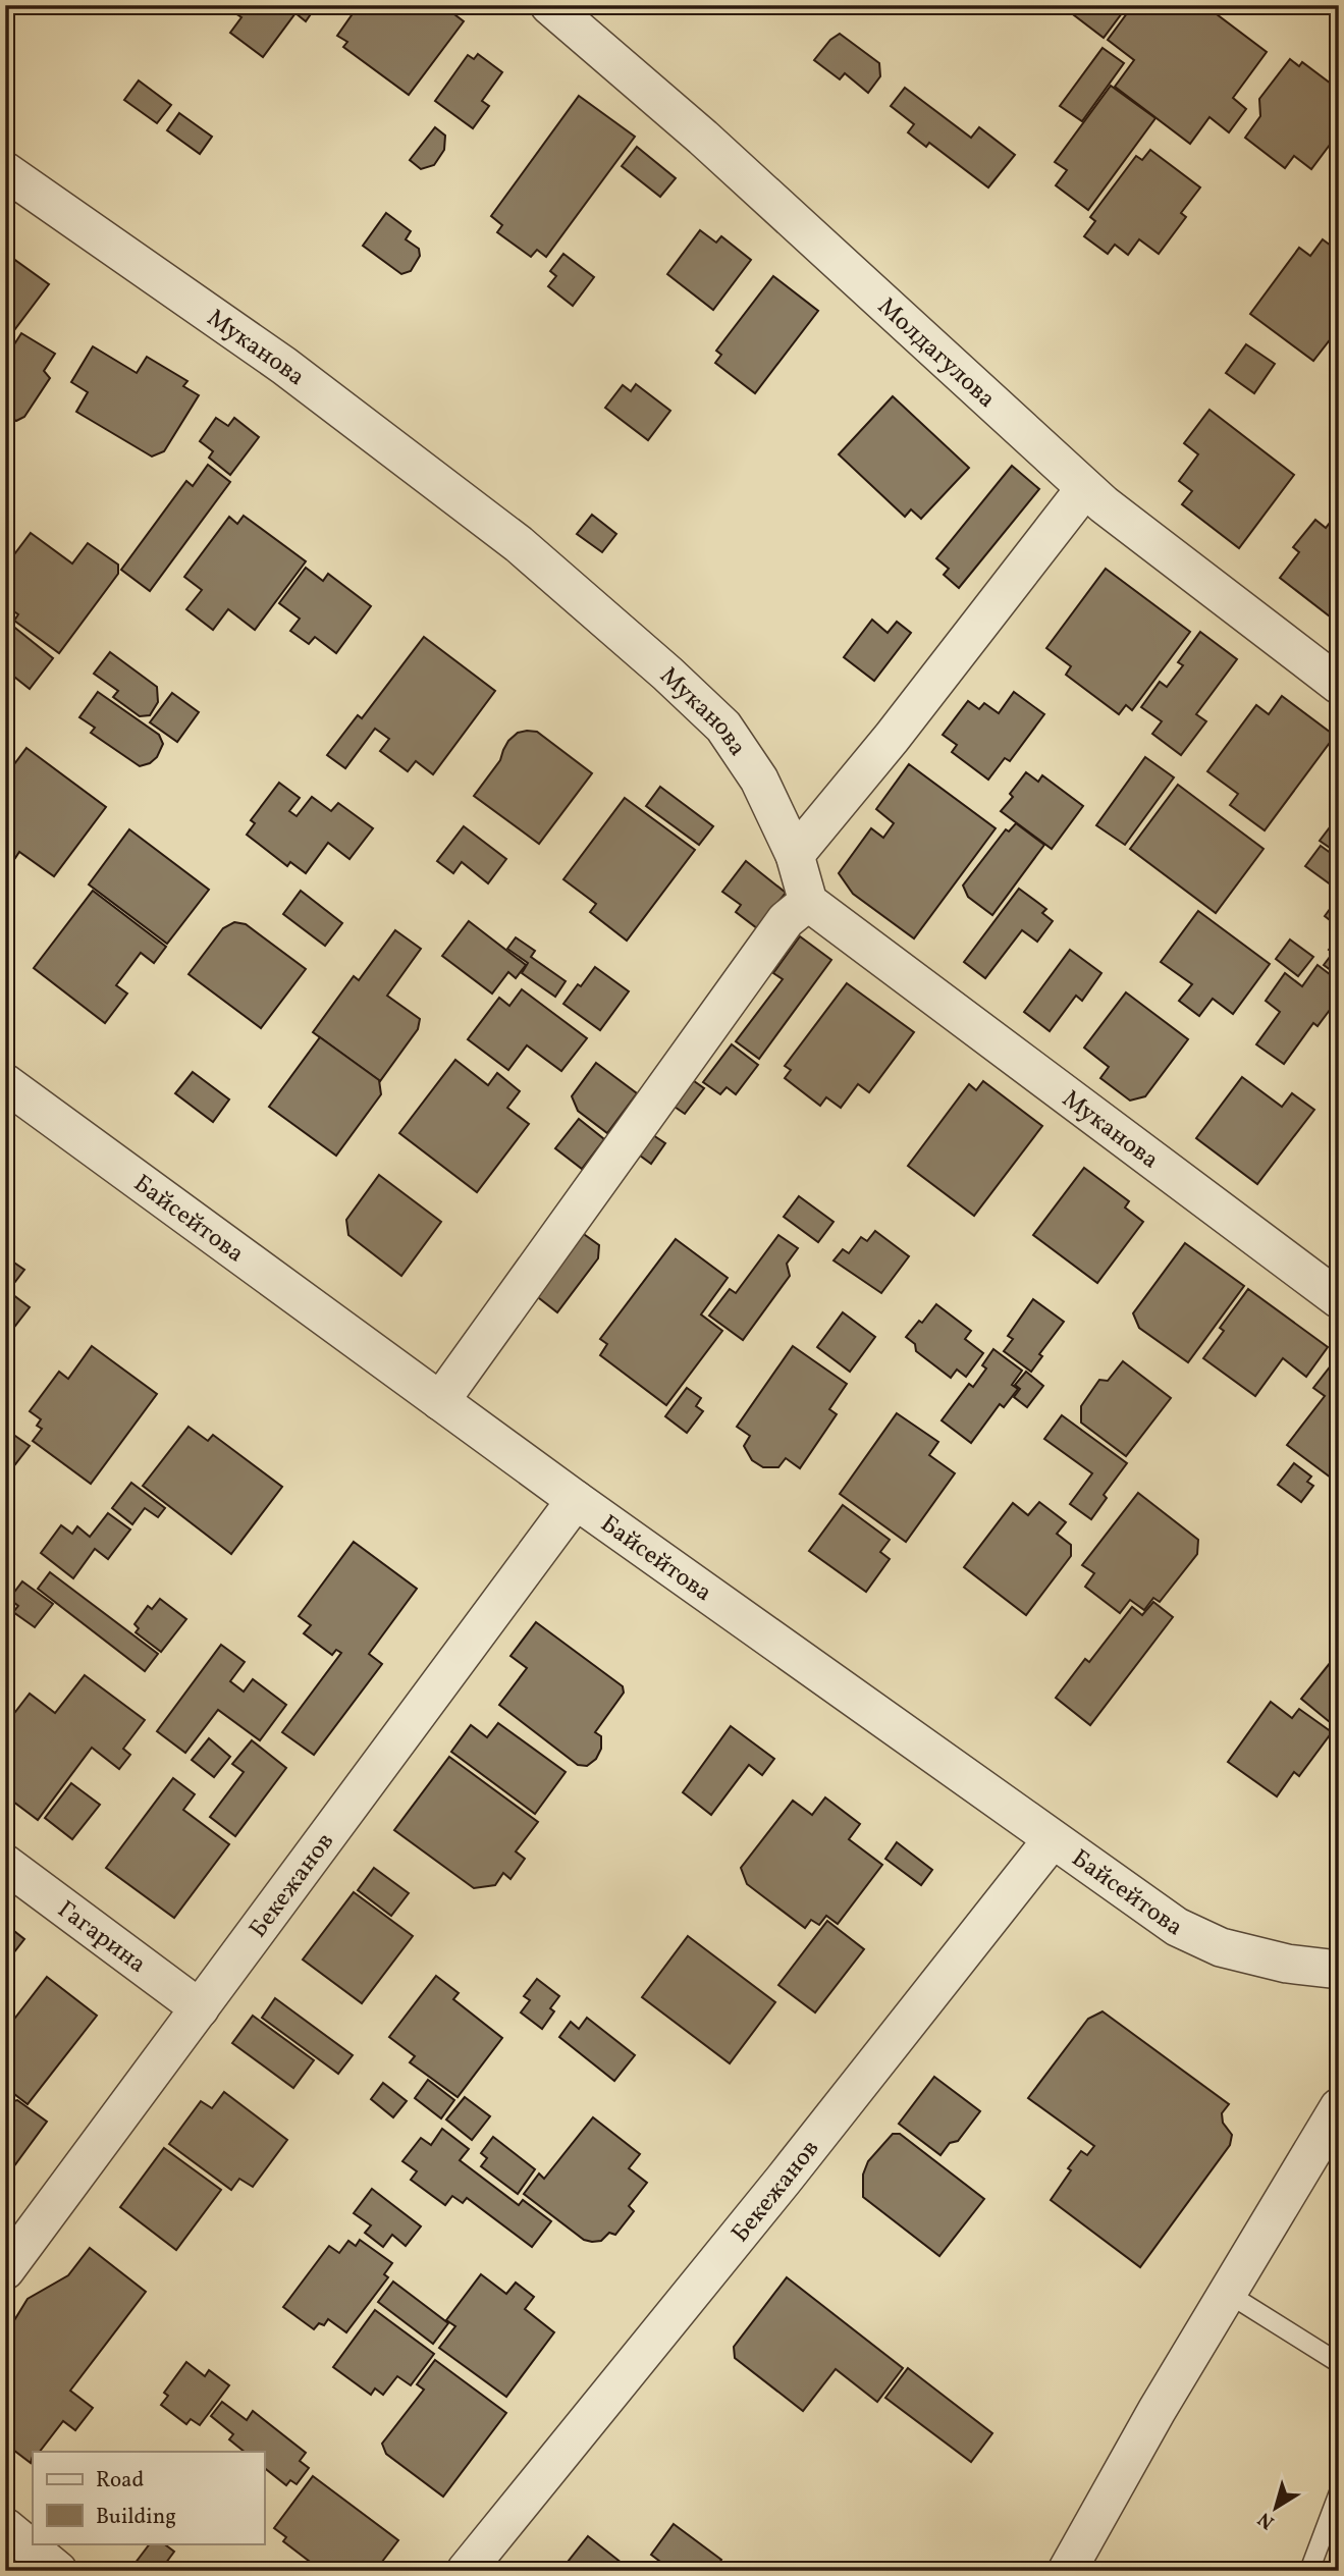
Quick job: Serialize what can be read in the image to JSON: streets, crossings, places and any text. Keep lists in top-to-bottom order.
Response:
{
  "streets": {
    "street": [
      "Муканова",
      "Молдагулова",
      "Байсейтова",
      "Бекежанов",
      "Гагарина"
    ]
  },
  "crossings": [
    ["Байсейтова", "Бекежанов"],
    ["Бекежанов", "Гагарина"]
  ],
  "legend": ["Road", "Building"],
  "north": "bottom left"
}
